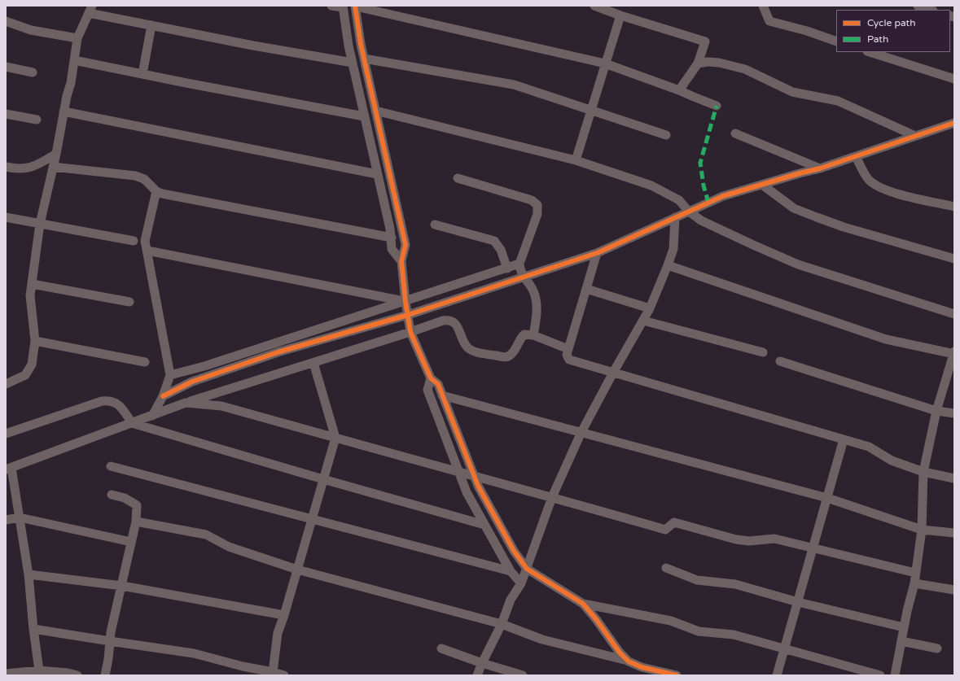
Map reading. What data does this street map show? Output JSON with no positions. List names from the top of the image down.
{
  "legend": ["Cycle path", "Path"]
}
